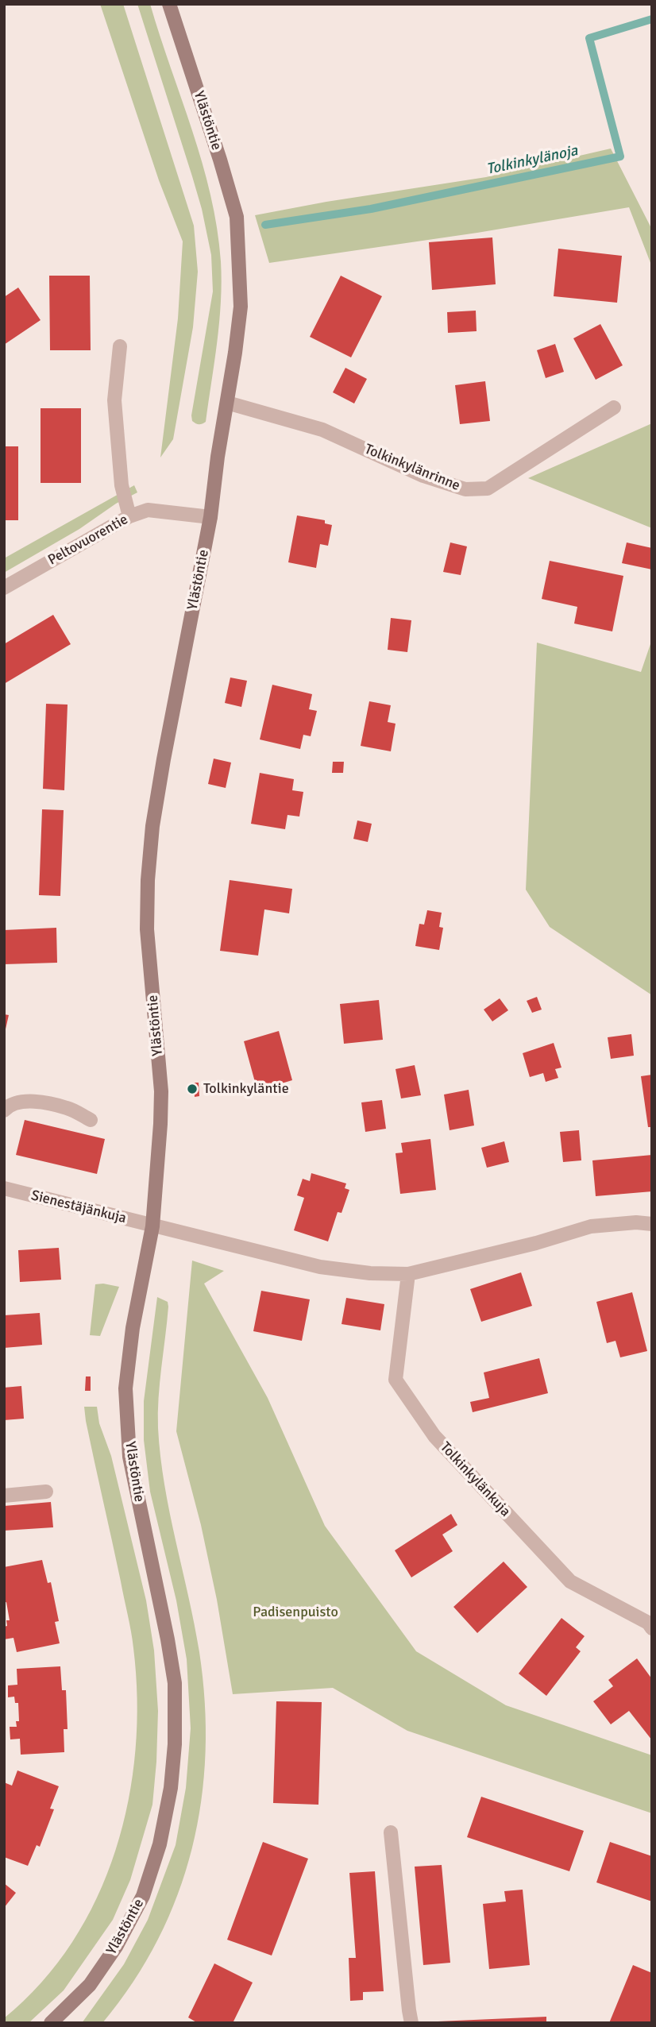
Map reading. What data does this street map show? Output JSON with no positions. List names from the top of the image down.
{
  "streets": {
    "main road": ["Ylästöntie"],
    "street": [
      "Tolkinkylänrinne",
      "Peltovuorentie",
      "Sienestäjänkuja",
      "Tolkinkylänkuja"
    ]
  },
  "crossings": [
    ["Ylästöntie", "Tolkinkylänrinne"],
    ["Ylästöntie", "Peltovuorentie"],
    ["Ylästöntie", "Sienestäjänkuja"]
  ],
  "water": ["Tolkinkylänoja"],
  "parks": ["Padisenpuisto"],
  "places": ["Tolkinkyläntie"]
}
